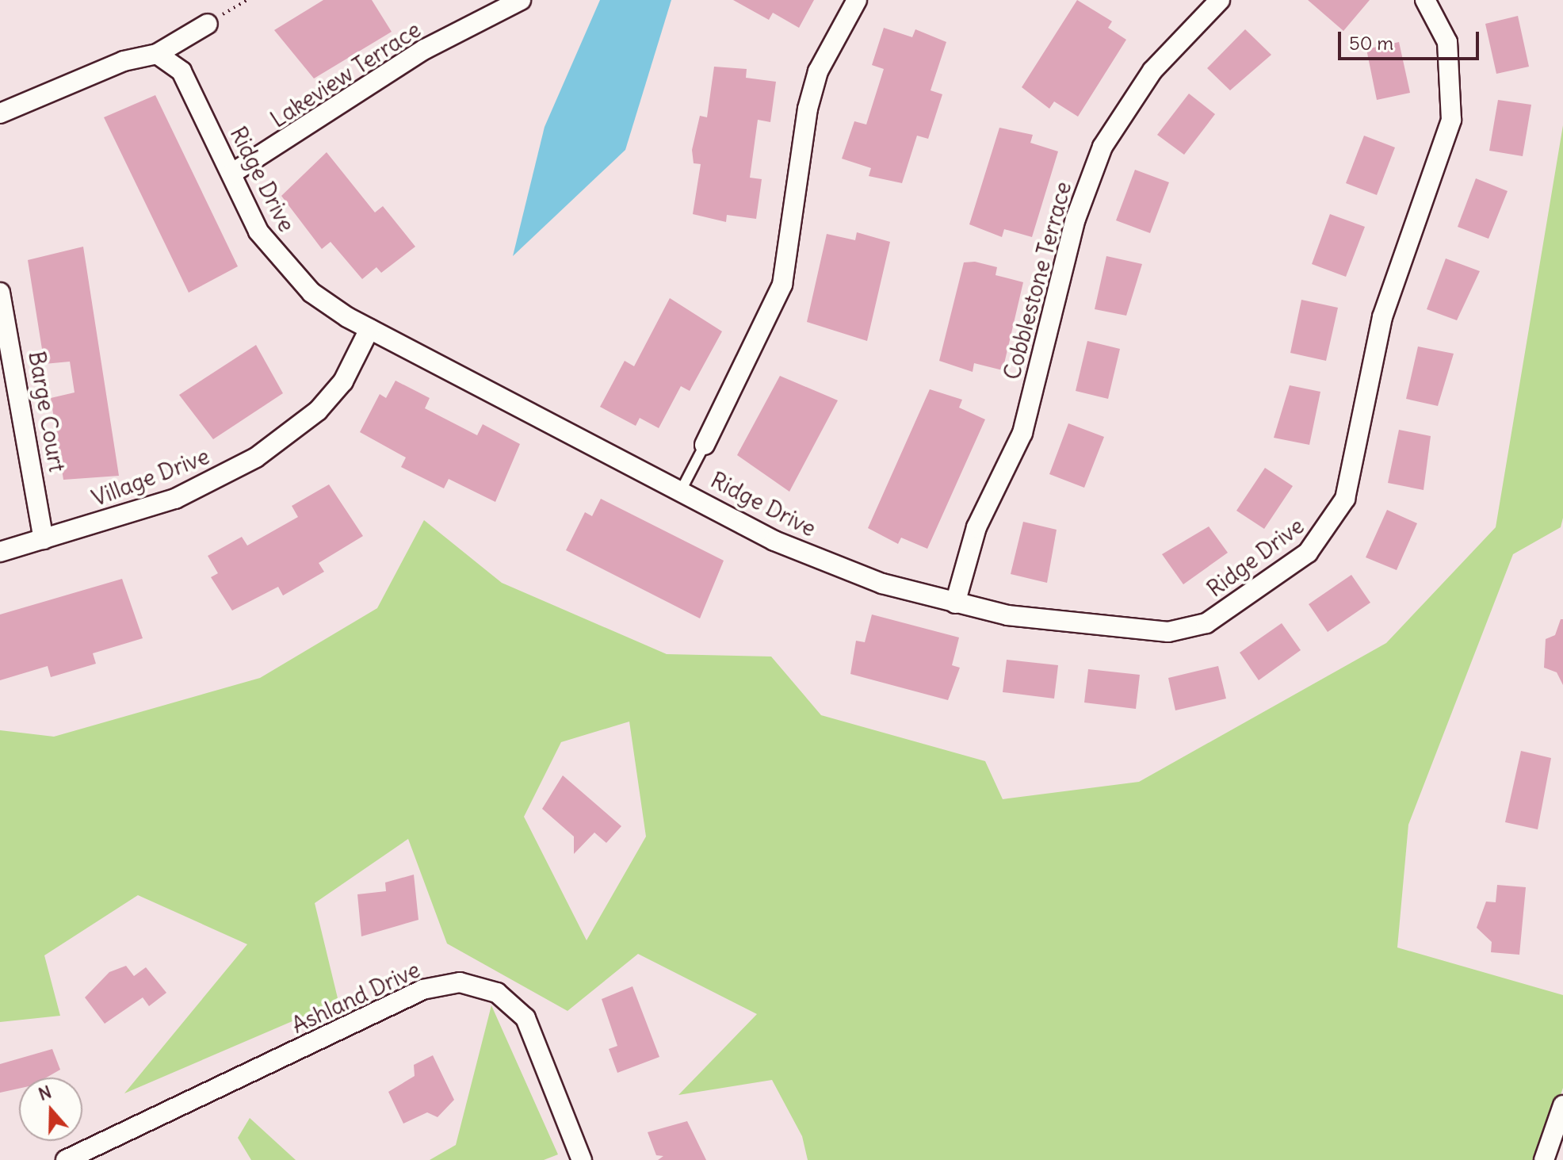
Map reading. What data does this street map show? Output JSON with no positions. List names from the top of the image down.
{
  "streets": {
    "street": [
      "Lakeview Terrace",
      "Ridge Drive",
      "Cobblestone Terrace",
      "Barge Court",
      "Village Drive",
      "Ashland Drive"
    ]
  },
  "crossings": [
    ["Lakeview Terrace", "Ridge Drive"],
    ["Ridge Drive", "Cobblestone Terrace"],
    ["Ridge Drive", "Village Drive"],
    ["Barge Court", "Village Drive"]
  ],
  "scale_bar": "50 m",
  "north": "top"
}
